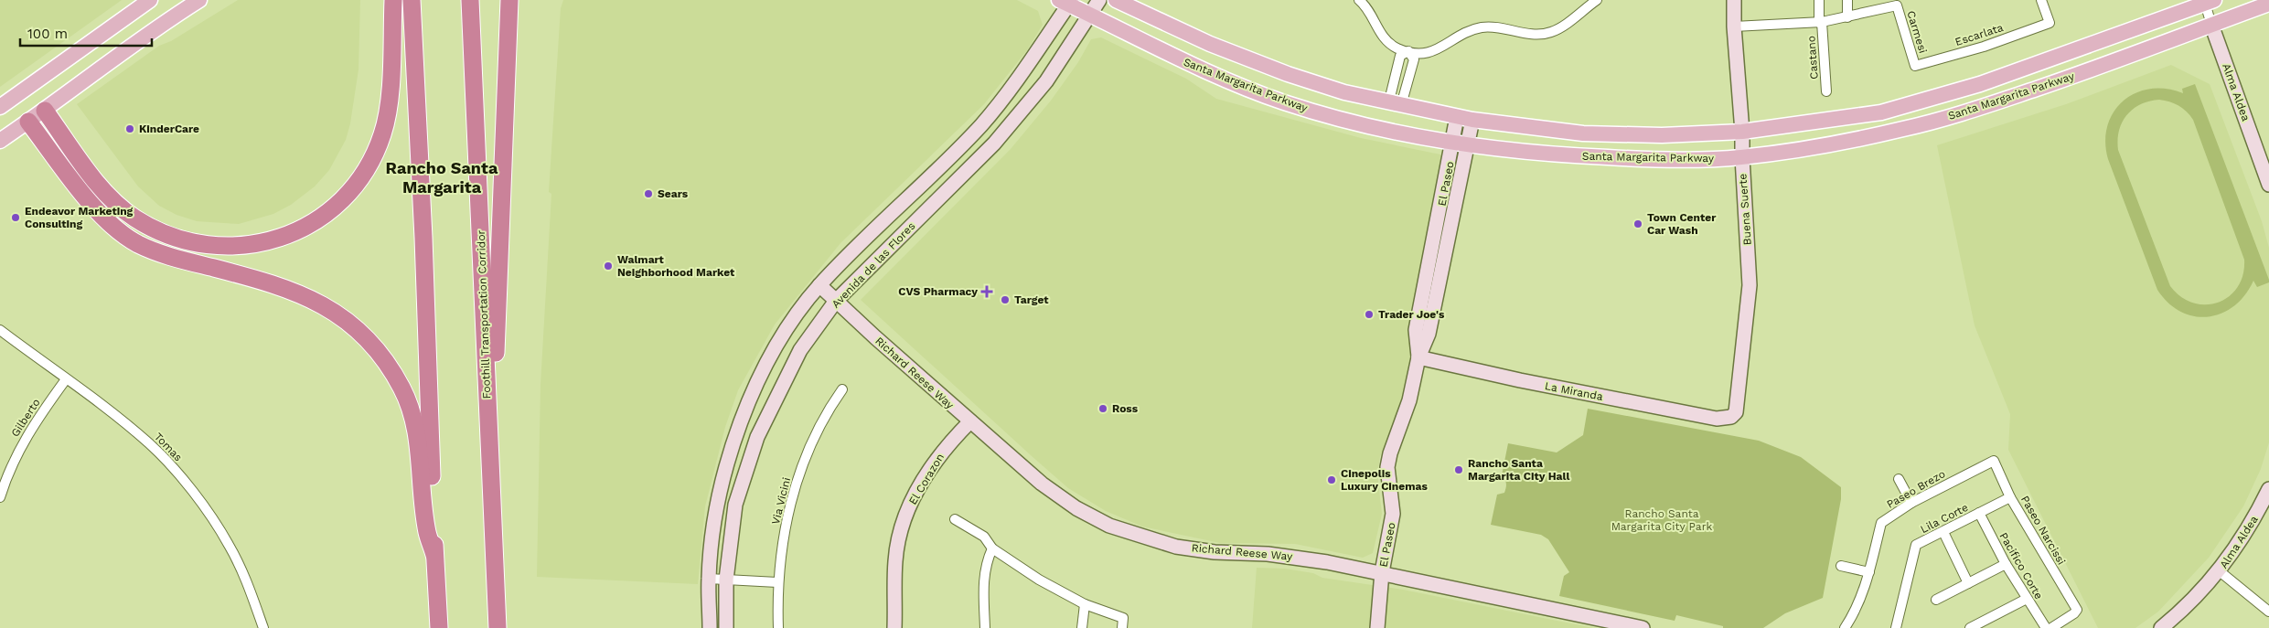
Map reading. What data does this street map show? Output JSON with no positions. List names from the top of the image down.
{
  "streets": {
    "highway": ["Foothill Transportation Corridor"],
    "main road": ["Santa Margarita Parkway"],
    "street": [
      "Carmesi",
      "Escarlata",
      "Castano",
      "Alma Aldea",
      "El Paseo",
      "Buena Suerte",
      "Avenida de las Flores",
      "Richard Reese Way",
      "La Miranda",
      "Gilberto",
      "Tomas",
      "El Corazon",
      "Paseo Brezo",
      "Via Vicini",
      "Lila Corte",
      "Paseo Narcissi",
      "Pacifico Corte"
    ]
  },
  "crossings": [
    ["Carmesi", "Escarlata"],
    ["Santa Margarita Parkway", "Alma Aldea"],
    ["Santa Margarita Parkway", "El Paseo"],
    ["Santa Margarita Parkway", "Buena Suerte"],
    ["Santa Margarita Parkway", "Avenida de las Flores"],
    ["El Paseo", "Richard Reese Way"],
    ["El Paseo", "La Miranda"],
    ["Buena Suerte", "La Miranda"],
    ["Avenida de las Flores", "Richard Reese Way"],
    ["Richard Reese Way", "El Corazon"],
    ["Gilberto", "Tomas"],
    ["Paseo Brezo", "Paseo Narcissi"],
    ["Lila Corte", "Paseo Narcissi"],
    ["Lila Corte", "Pacifico Corte"]
  ],
  "districts": ["Rancho Santa Margarita"],
  "parks": ["Rancho Santa Margarita City Park"],
  "places": {
    "other": [
      "KinderCare",
      "Sears",
      "Endeavor Marketing Consulting",
      "Town Center Car Wash",
      "Walmart Neighborhood Market",
      "Target",
      "Trader Joe's",
      "Ross",
      "Rancho Santa Margarita City Hall",
      "Cinepolis Luxury Cinemas"
    ],
    "health": ["CVS Pharmacy"]
  },
  "scale_bar": "100 m"
}
